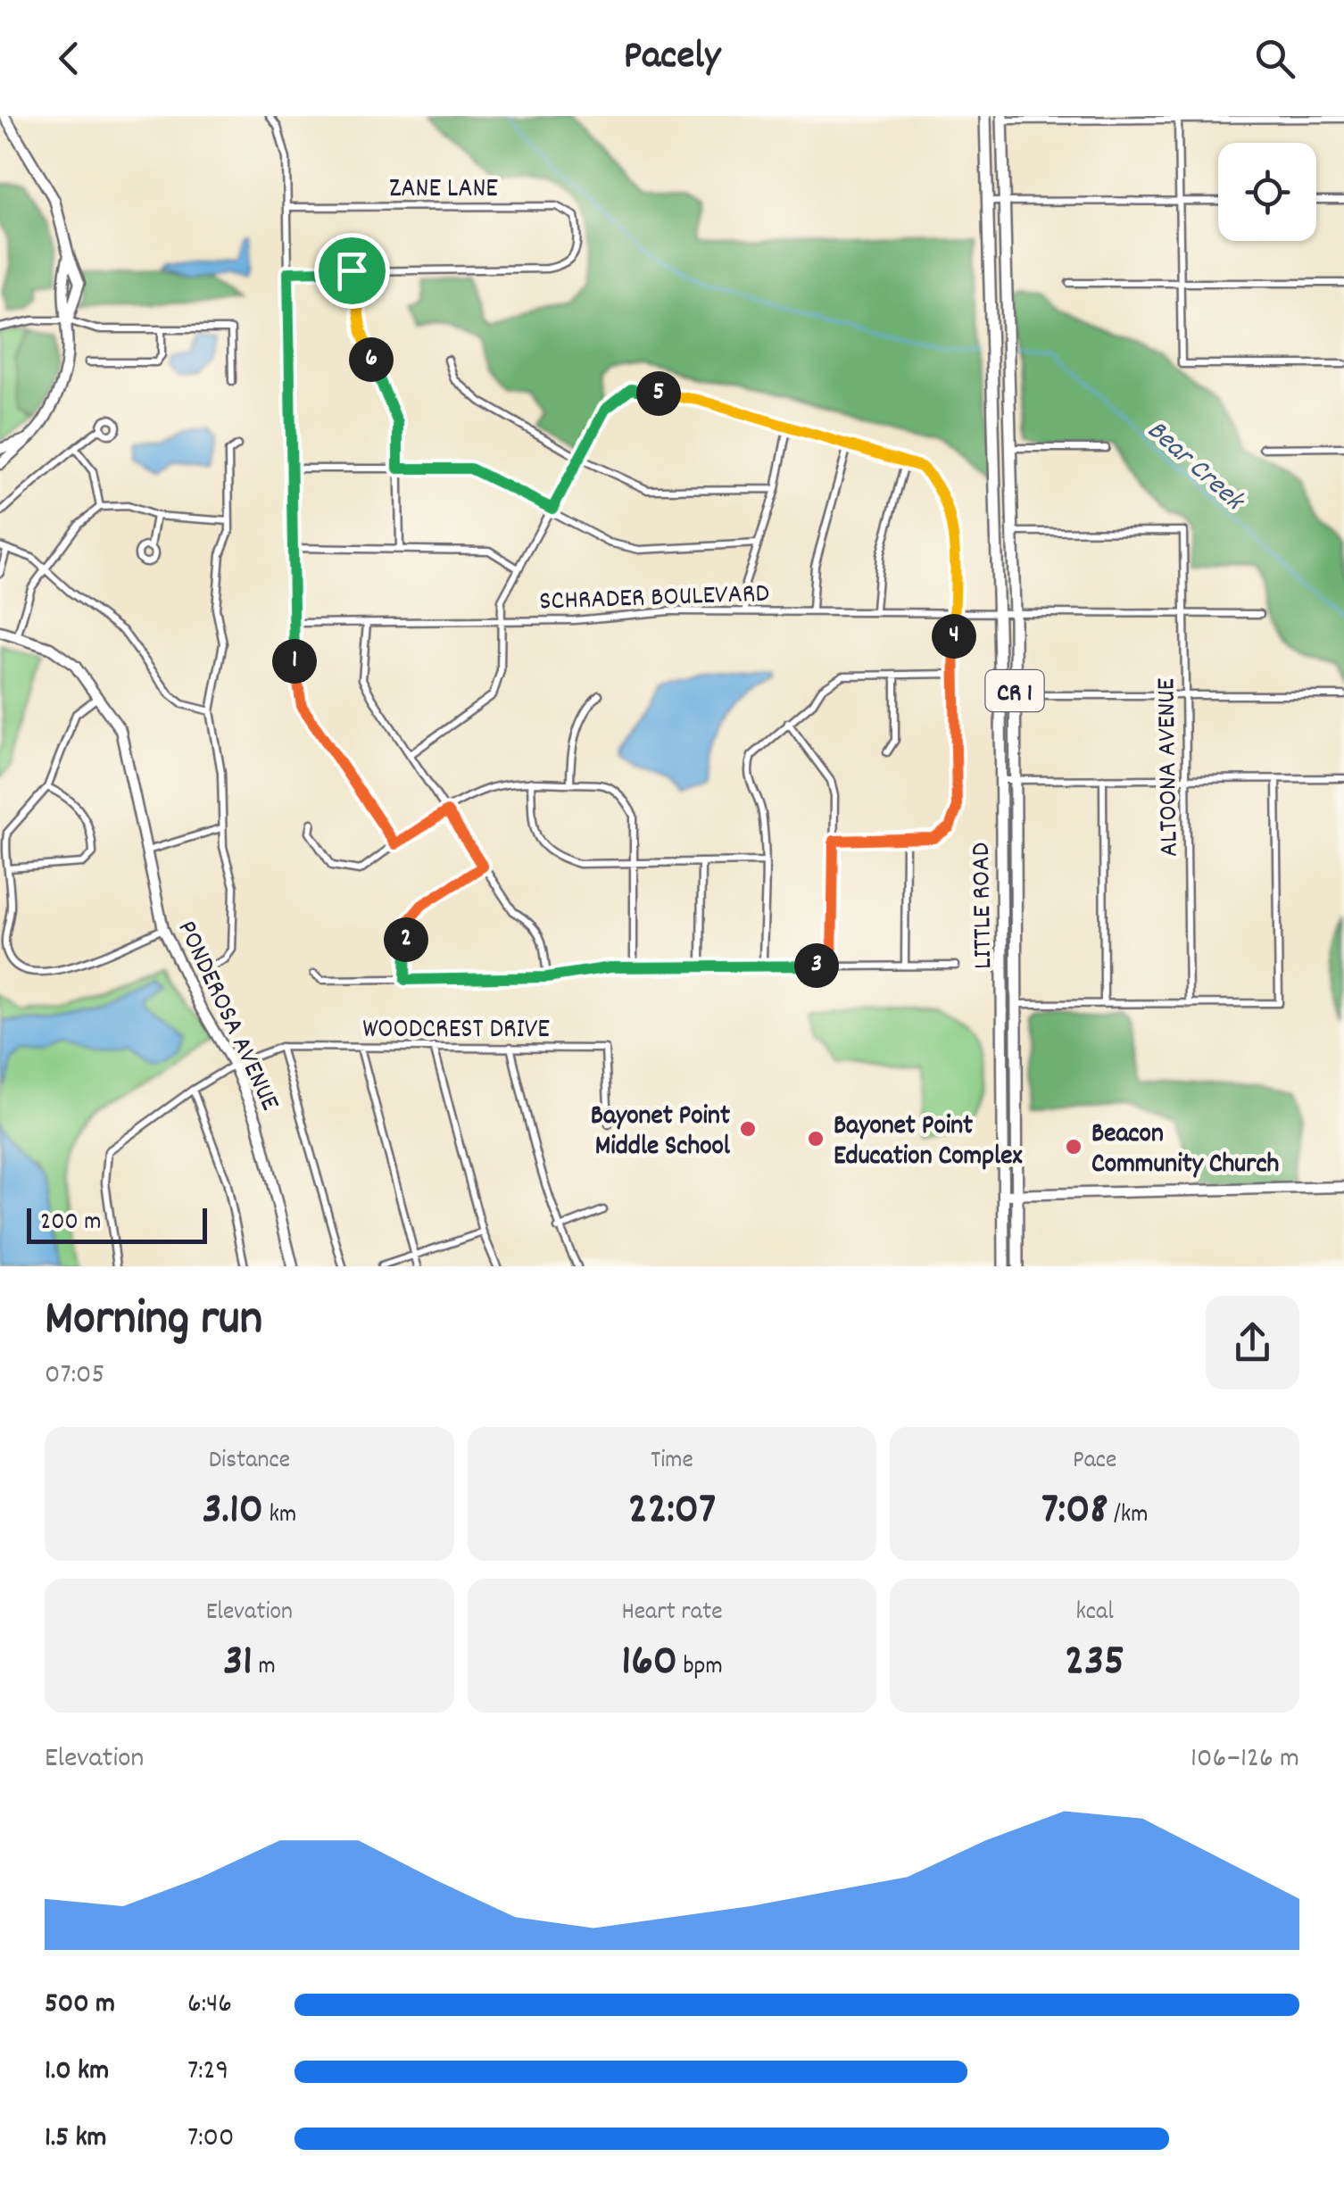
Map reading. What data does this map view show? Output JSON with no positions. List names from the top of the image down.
{
  "streets": {
    "main road": ["CR 1", "LITTLE ROAD"],
    "street": [
      "ZANE LANE",
      "SCHRADER BOULEVARD",
      "ALTOONA AVENUE",
      "PONDEROSA AVENUE",
      "WOODCREST DRIVE"
    ]
  },
  "crossings": [
    ["SCHRADER BOULEVARD", "ALTOONA AVENUE"],
    ["SCHRADER BOULEVARD", "LITTLE ROAD"],
    ["ALTOONA AVENUE", "LITTLE ROAD"],
    ["PONDEROSA AVENUE", "WOODCREST DRIVE"]
  ],
  "water": ["Bear Creek"],
  "places": ["Bayonet Point Middle School", "Bayonet Point Education Complex", "Beacon Community Church"],
  "scale_bar": "200 m",
  "page": {
    "header": "Pacely",
    "pins": [
      "6",
      "5",
      "4",
      "1",
      "2",
      "3"
    ],
    "scale": "200 m",
    "heading": ["Morning run", "07:05"],
    "stats": [
      ["Distance", "3.10 km"],
      ["Time", "22:07"],
      ["Pace", "7:08 /km"],
      ["Elevation", "31 m"],
      ["Heart rate", "160 bpm"],
      ["kcal", "235"]
    ],
    "chart": ["Elevation", "106–126 m"],
    "list": [
      {
        "name": "500 m",
        "note": "6:46"
      },
      {
        "name": "1.0 km",
        "note": "7:29"
      },
      {
        "name": "1.5 km",
        "note": "7:00"
      }
    ]
  }
}
